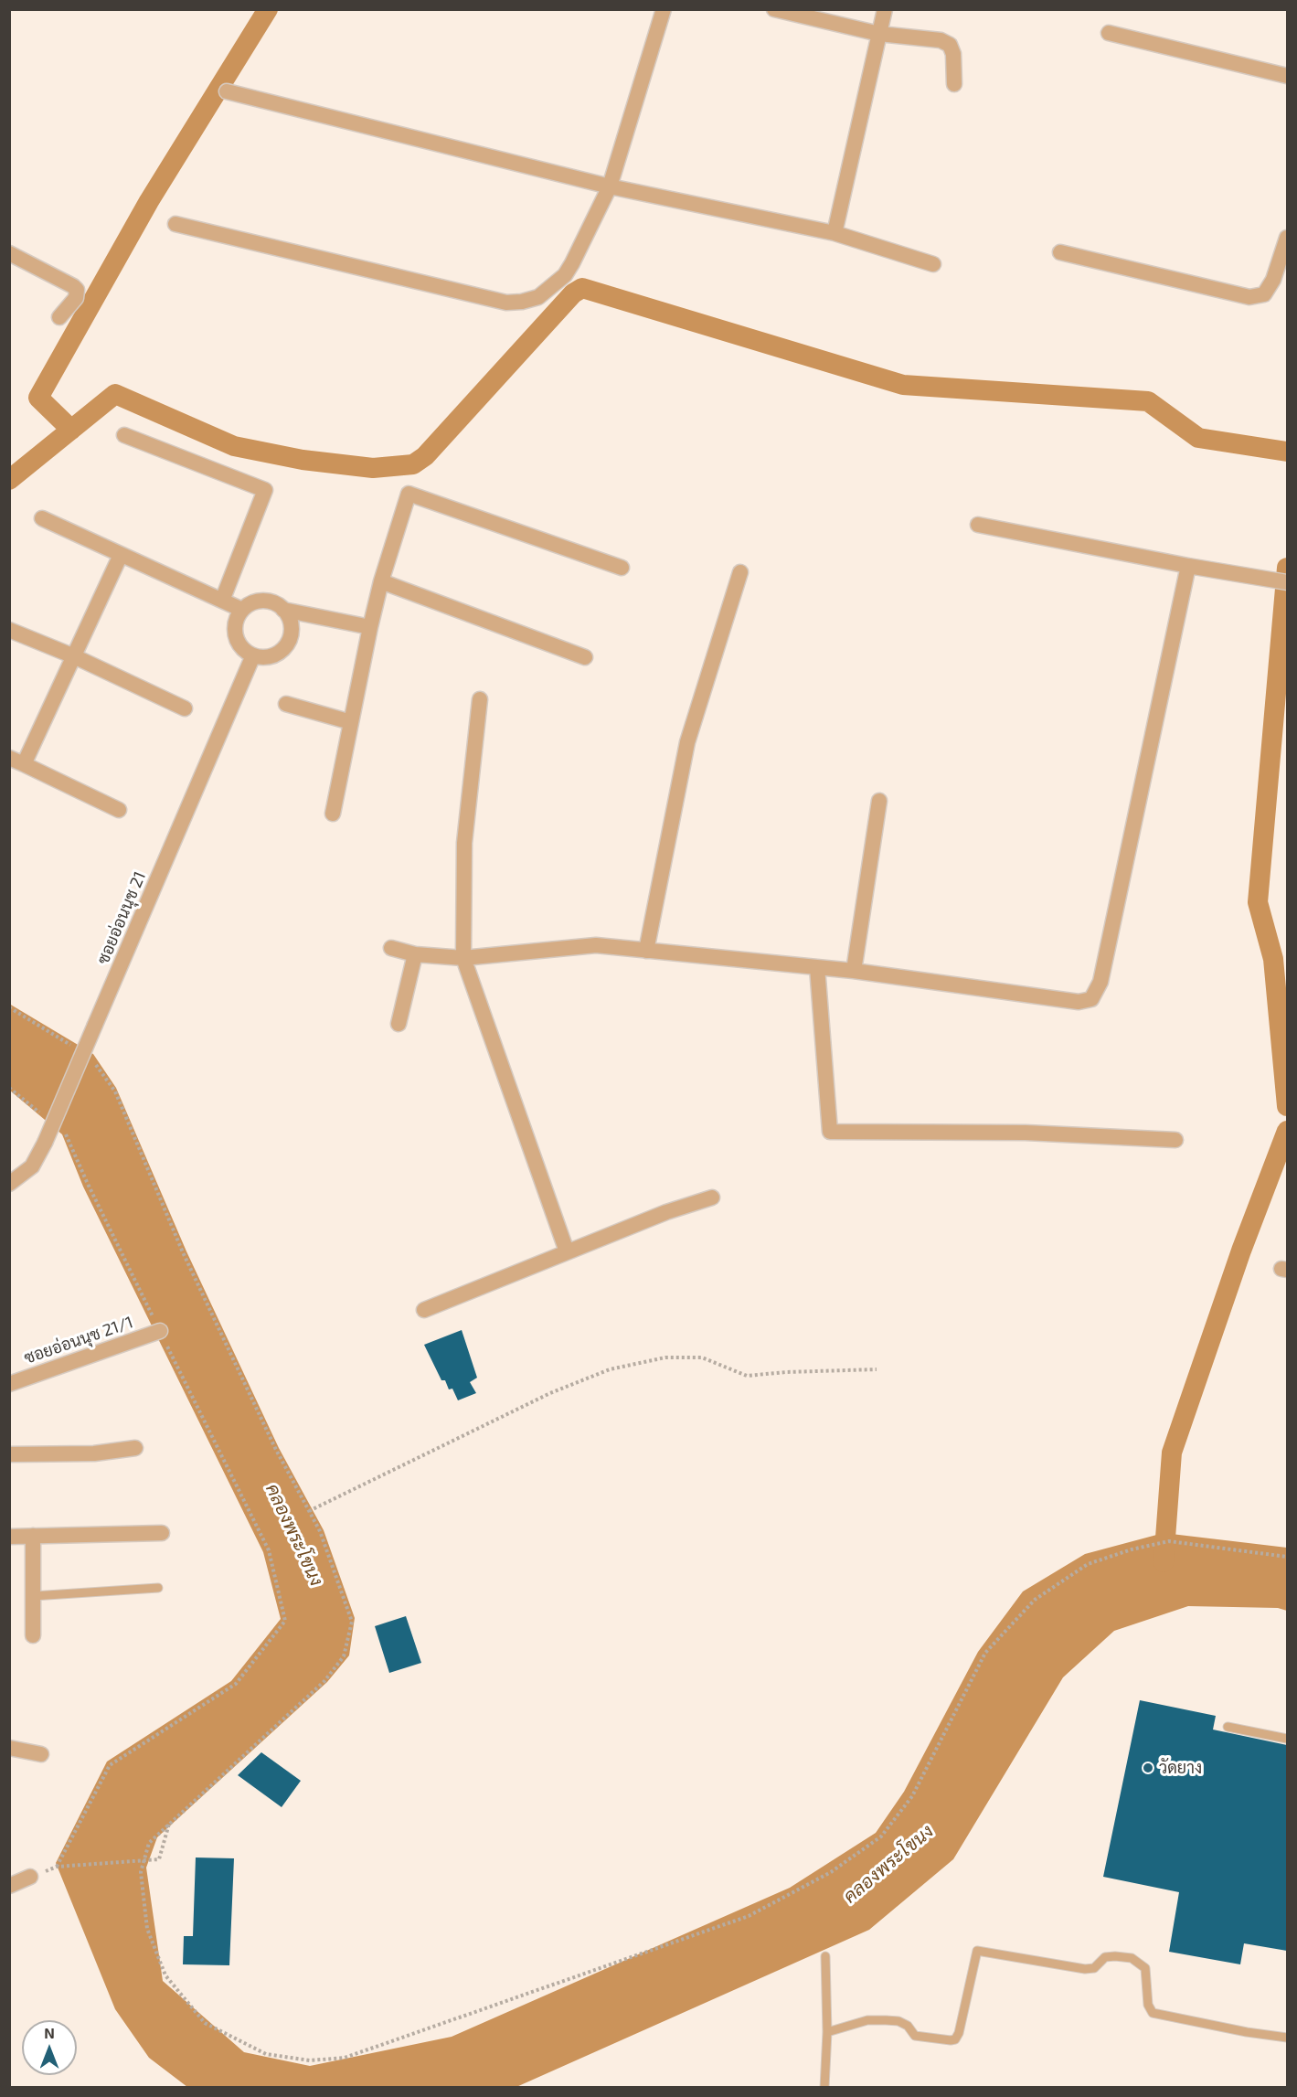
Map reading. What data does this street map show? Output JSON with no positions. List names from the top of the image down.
{
  "streets": {
    "street": ["ซอยอ่อนนุช 21", "ซอยอ่อนนุช 21/1"]
  },
  "water": ["คลองพระโขนง"],
  "places": ["วัดยาง"],
  "north": "top"
}
